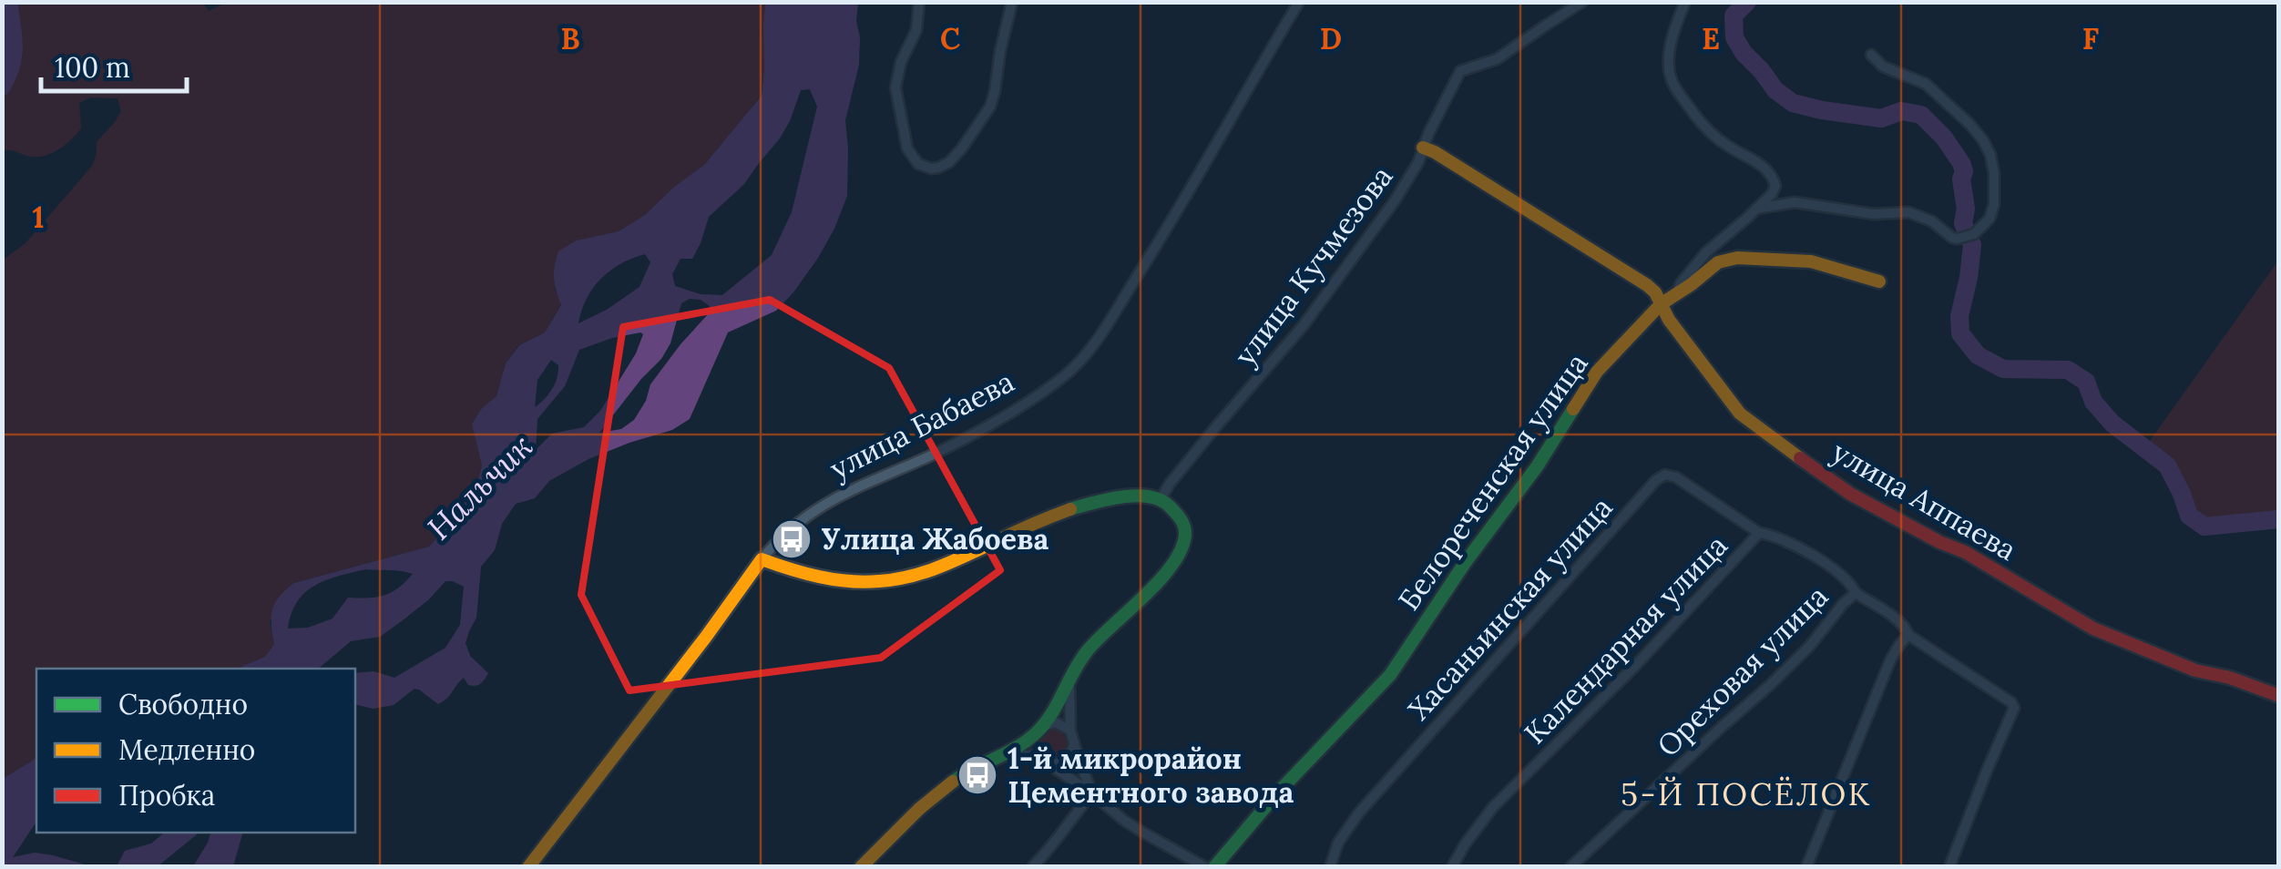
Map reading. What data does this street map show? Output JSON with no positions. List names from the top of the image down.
{
  "streets": {
    "street": [
      "улица Кучмезова",
      "улица Бабаева",
      "Белореченская улица",
      "улица Аппаева",
      "Хасаньинская улица",
      "Календарная улица",
      "Ореховая улица"
    ]
  },
  "crossings": [
    ["улица Кучмезова", "улица Аппаева"],
    ["Белореченская улица", "улица Аппаева"],
    ["Хасаньинская улица", "Календарная улица"],
    ["Календарная улица", "Ореховая улица"]
  ],
  "districts": ["5-Й ПОСЁЛОК"],
  "water": ["Нальчик"],
  "places": {
    "bus stop": ["Улица Жабоева", "1-й микрорайон Цементного завода"]
  },
  "legend": ["Свободно", "Медленно", "Пробка"],
  "scale_bar": "100 m",
  "grid": {
    "columns": [
      "B",
      "C",
      "D",
      "E",
      "F"
    ],
    "rows": ["1"]
  }
}
